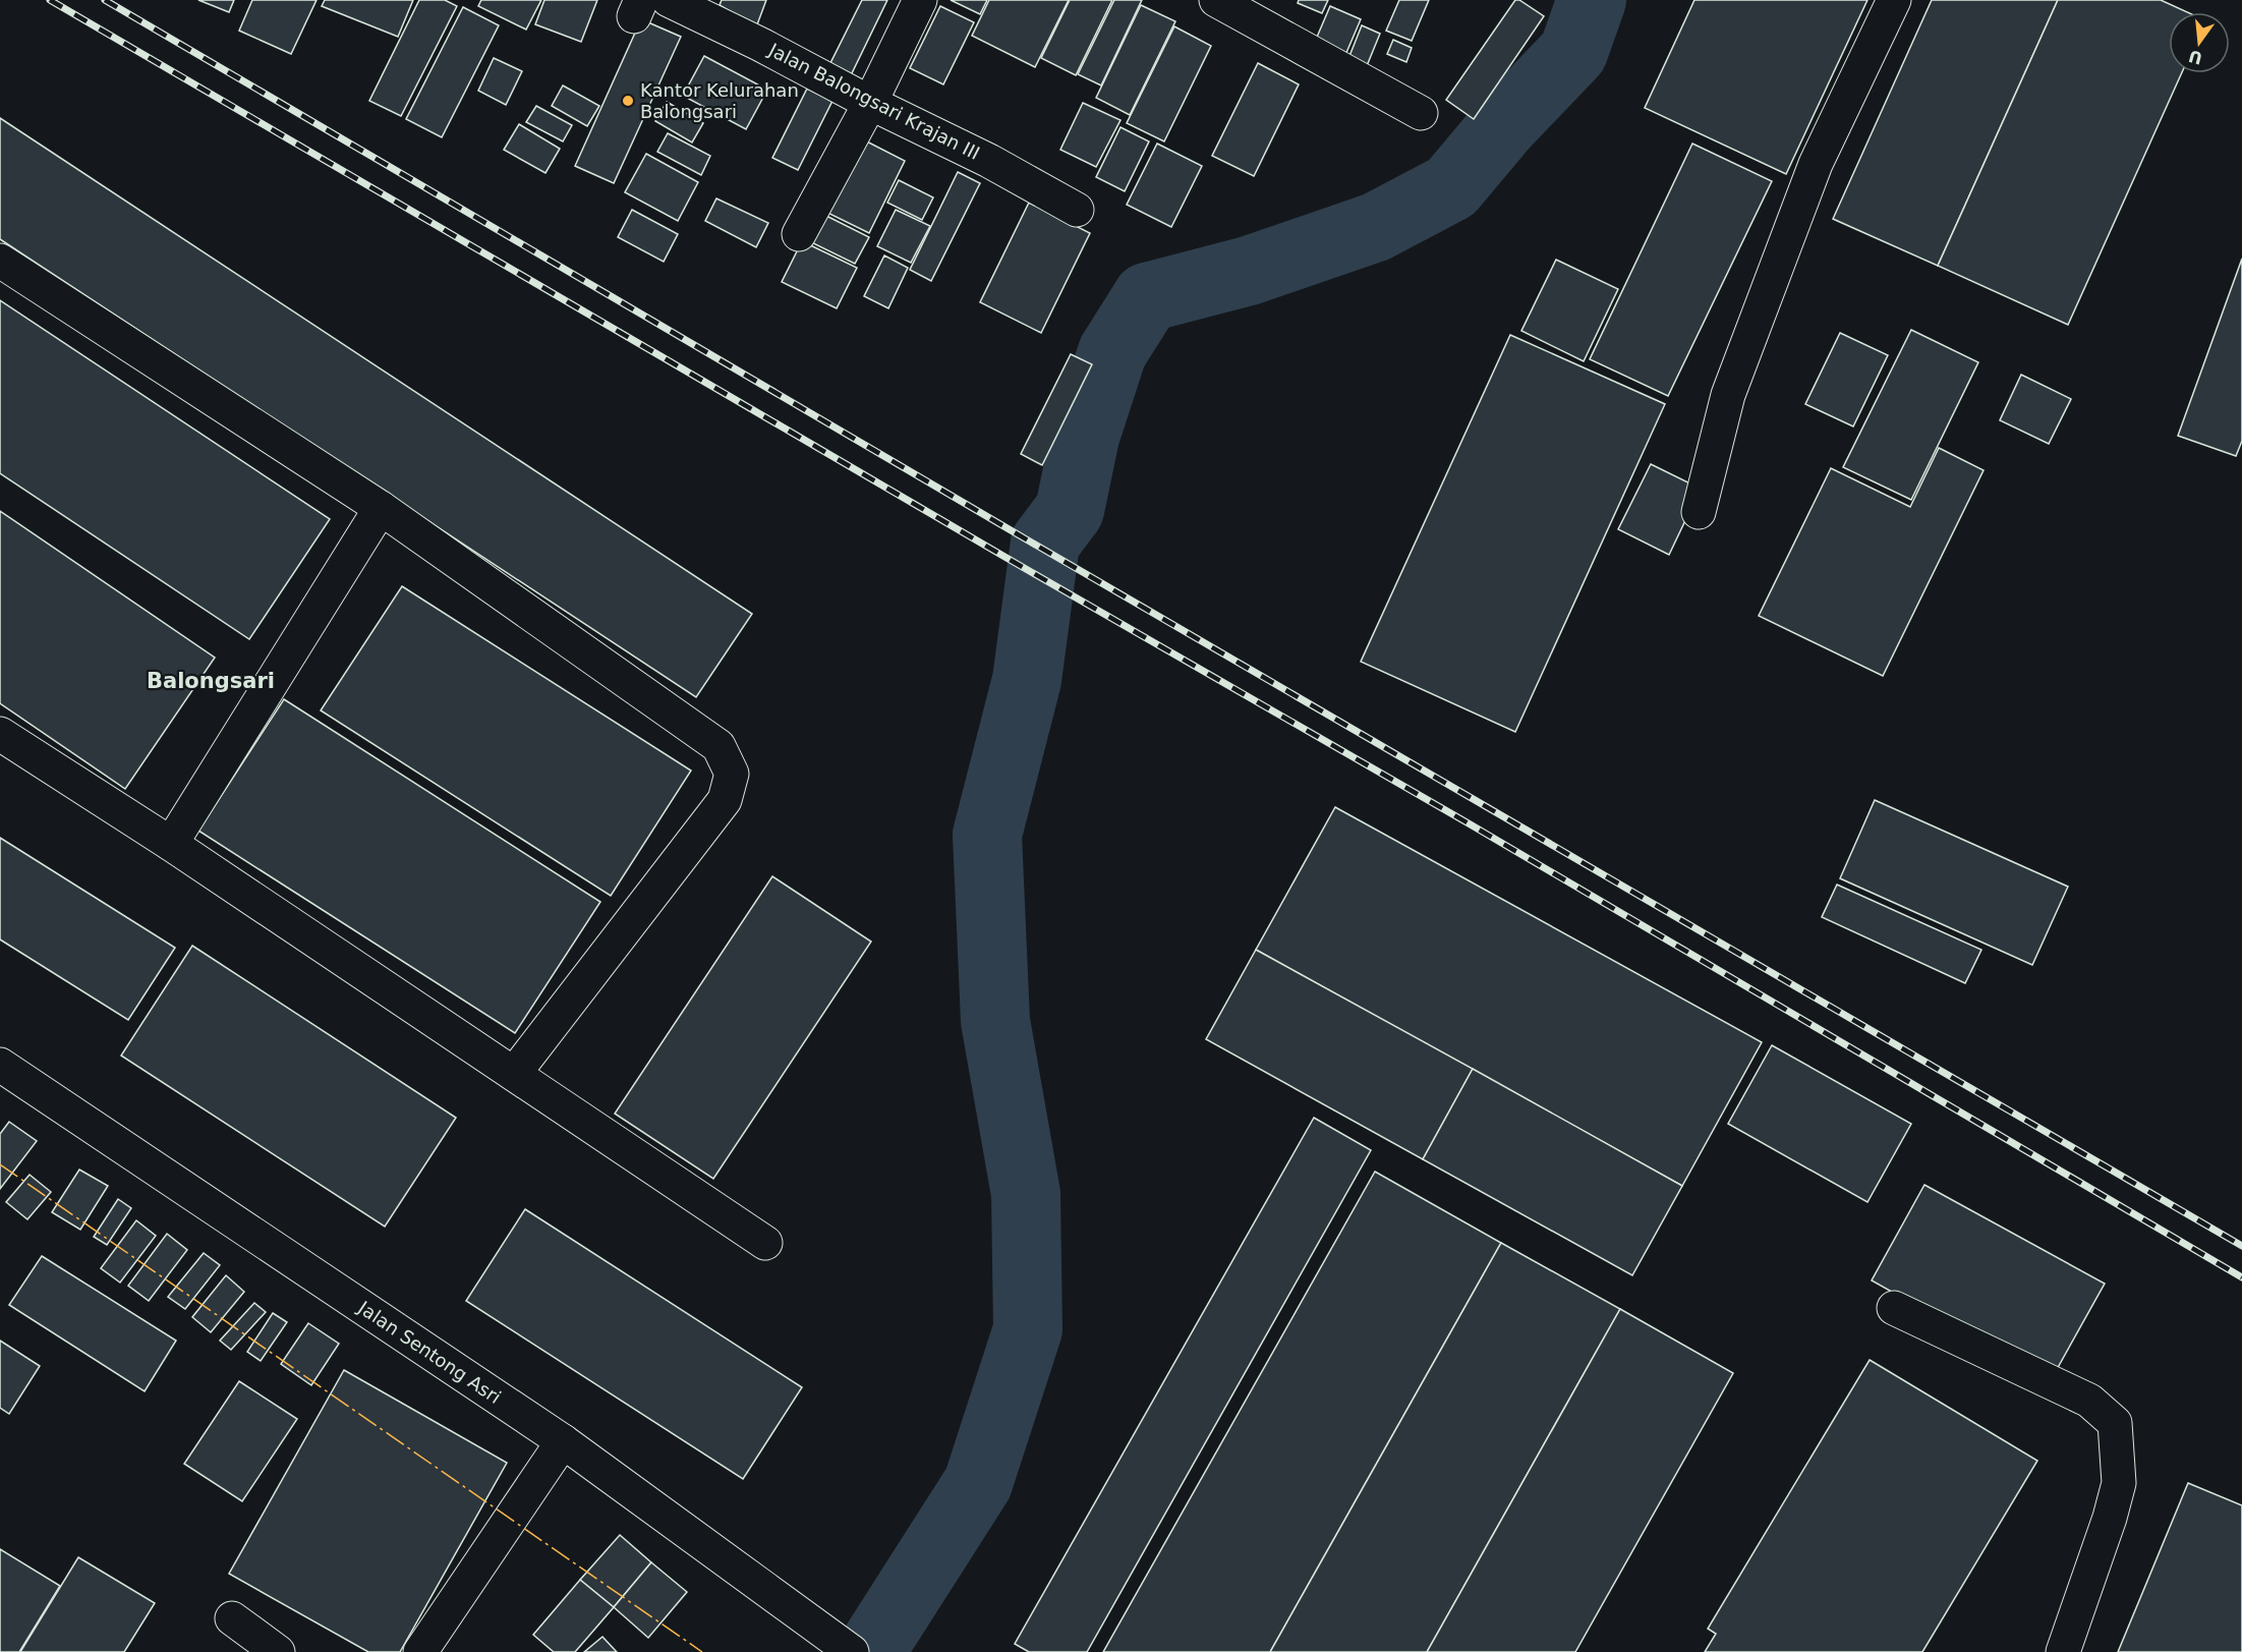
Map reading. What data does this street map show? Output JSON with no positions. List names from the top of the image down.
{
  "streets": {
    "street": ["Jalan Balongsari Krajan III", "Jalan Sentong Asri"]
  },
  "districts": ["Balongsari"],
  "places": ["Kantor Kelurahan Balongsari"],
  "north": "bottom"
}
